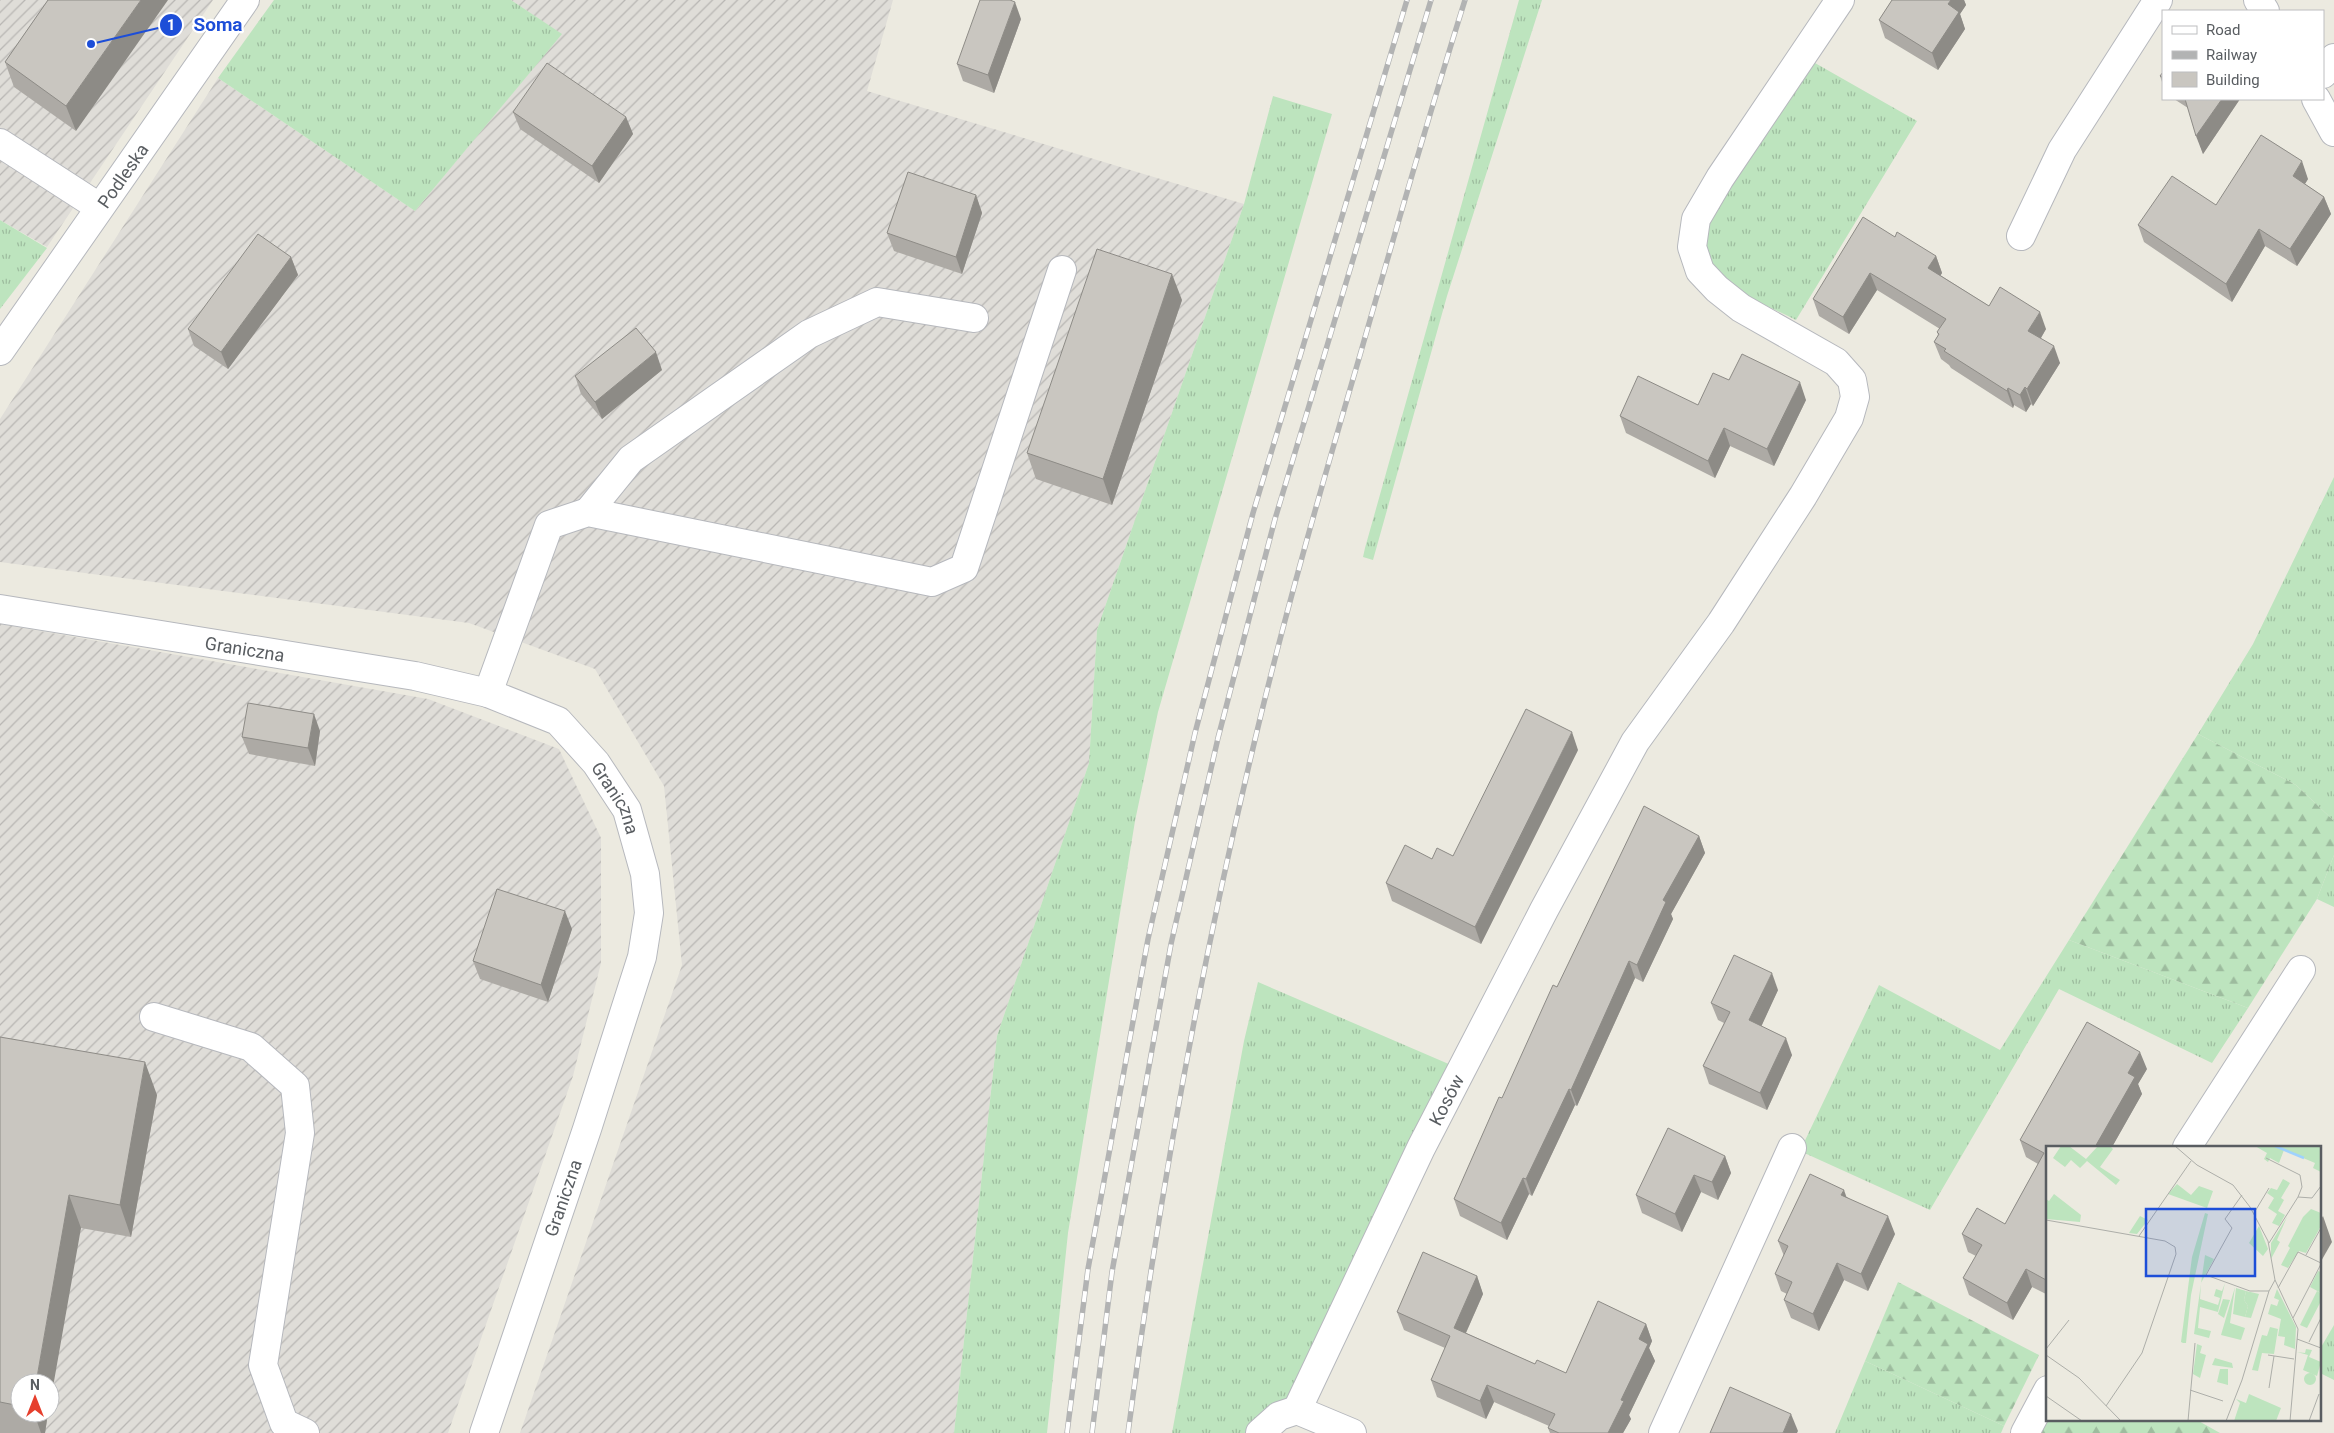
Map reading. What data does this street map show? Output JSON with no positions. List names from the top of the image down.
{
  "streets": {
    "street": ["Podleska", "Graniczna", "Kosów"]
  },
  "places": ["Soma"],
  "legend": ["Road", "Railway", "Building"],
  "north": "top"
}
